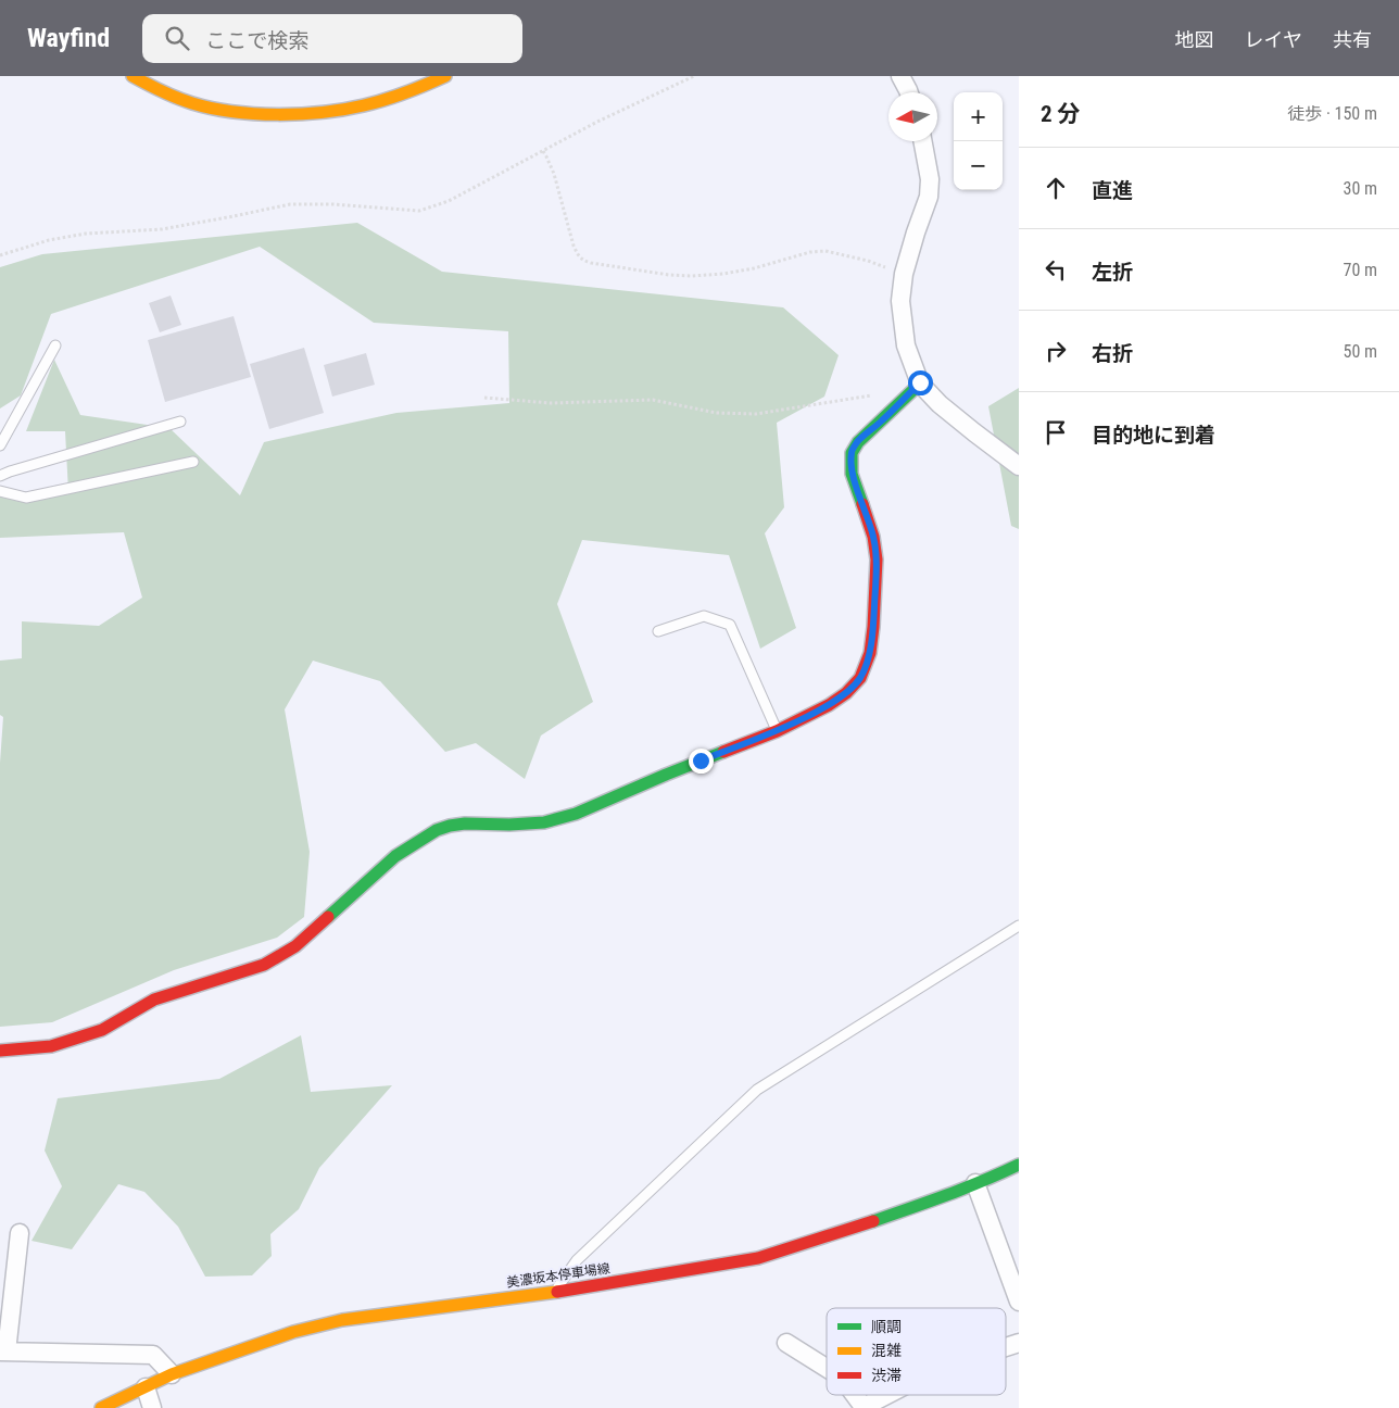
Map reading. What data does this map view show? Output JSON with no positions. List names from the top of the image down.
{
  "streets": {
    "street": ["美濃坂本停車場線"]
  },
  "legend": ["順調", "混雑", "渋滞"],
  "north": "left",
  "page": {
    "header": "Wayfind",
    "search": "ここで検索",
    "nav": ["地図", "レイヤ", "共有"],
    "heading": ["2 分", "徒歩 · 150 m"],
    "map_buttons": ["+", "−"],
    "list": [
      ["直進", "30 m"],
      ["左折", "70 m"],
      ["右折", "50 m"],
      "目的地に到着"
    ]
  }
}
